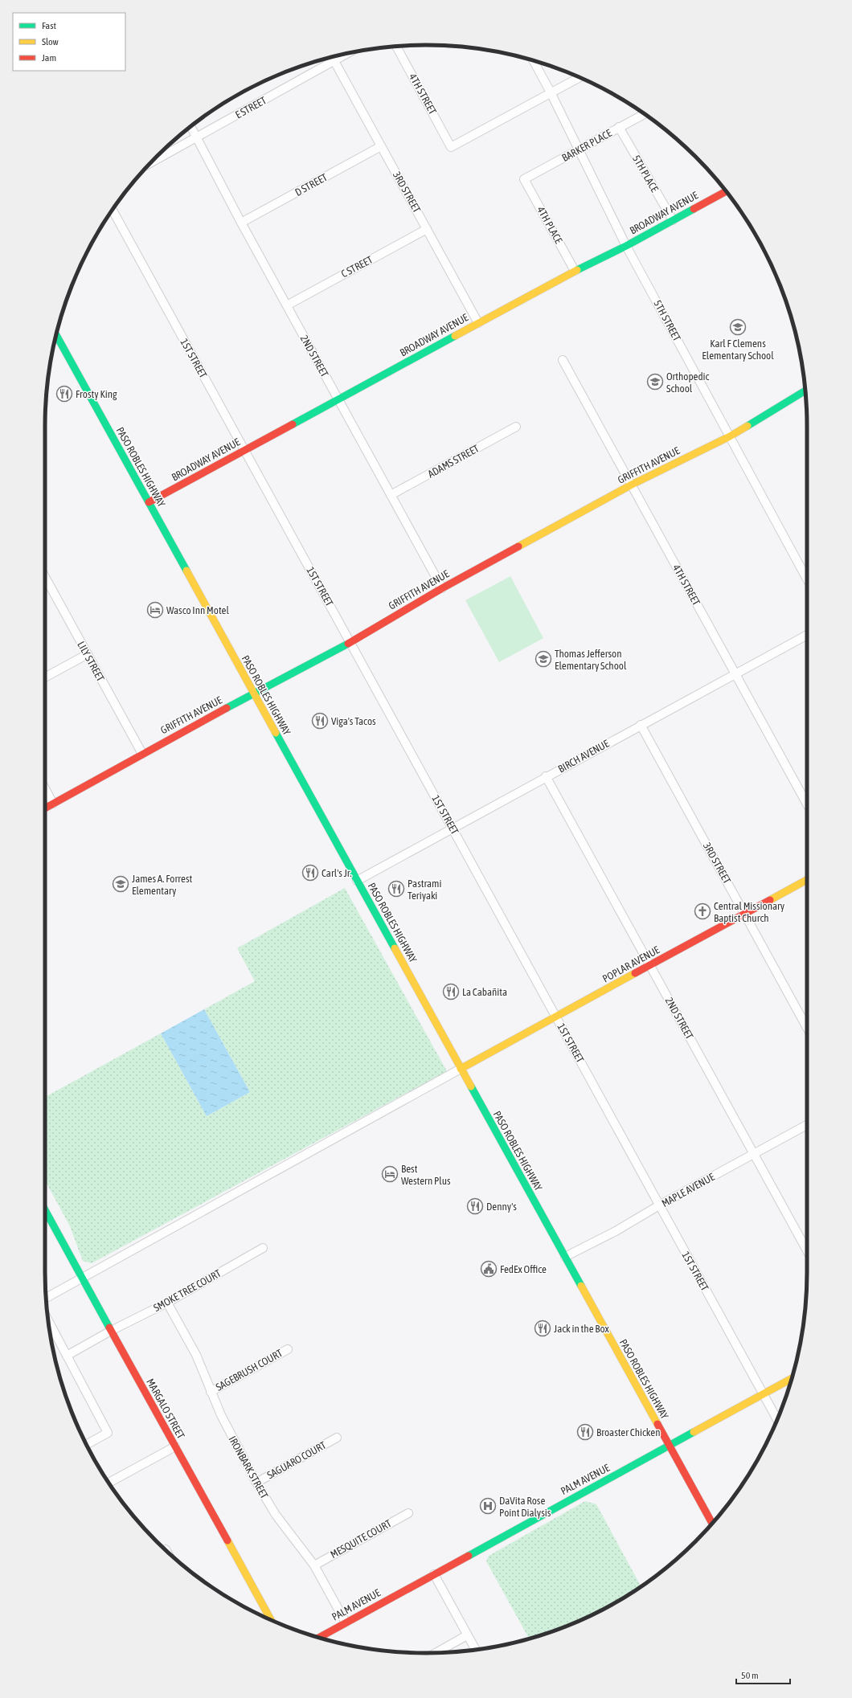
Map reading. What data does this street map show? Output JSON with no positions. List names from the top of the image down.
{
  "streets": {
    "main road": [
      "BROADWAY AVENUE",
      "GRIFFITH AVENUE",
      "PASO ROBLES HIGHWAY",
      "POPLAR AVENUE",
      "MARGALO STREET",
      "PALM AVENUE"
    ],
    "street": [
      "4TH STREET",
      "E STREET",
      "BARKER PLACE",
      "5TH PLACE",
      "D STREET",
      "3RD STREET",
      "4TH PLACE",
      "C STREET",
      "5TH STREET",
      "2ND STREET",
      "1ST STREET",
      "ADAMS STREET",
      "LILY STREET",
      "BIRCH AVENUE",
      "MAPLE AVENUE",
      "SMOKE TREE COURT",
      "SAGEBRUSH COURT",
      "SAGUARO COURT",
      "IRONBARK STREET",
      "MESQUITE COURT"
    ]
  },
  "crossings": [
    ["4TH STREET", "5TH STREET"],
    ["4TH STREET", "GRIFFITH AVENUE"],
    ["4TH STREET", "BIRCH AVENUE"],
    ["E STREET", "3RD STREET"],
    ["E STREET", "2ND STREET"],
    ["BARKER PLACE", "5TH PLACE"],
    ["BARKER PLACE", "4TH PLACE"],
    ["BARKER PLACE", "5TH STREET"],
    ["5TH PLACE", "BROADWAY AVENUE"],
    ["D STREET", "3RD STREET"],
    ["D STREET", "2ND STREET"],
    ["3RD STREET", "BROADWAY AVENUE"],
    ["3RD STREET", "C STREET"],
    ["3RD STREET", "BIRCH AVENUE"],
    ["3RD STREET", "POPLAR AVENUE"],
    ["BROADWAY AVENUE", "4TH PLACE"],
    ["BROADWAY AVENUE", "5TH STREET"],
    ["BROADWAY AVENUE", "2ND STREET"],
    ["BROADWAY AVENUE", "1ST STREET"],
    ["BROADWAY AVENUE", "PASO ROBLES HIGHWAY"],
    ["C STREET", "2ND STREET"],
    ["5TH STREET", "GRIFFITH AVENUE"],
    ["2ND STREET", "ADAMS STREET"],
    ["2ND STREET", "GRIFFITH AVENUE"],
    ["2ND STREET", "BIRCH AVENUE"],
    ["2ND STREET", "POPLAR AVENUE"],
    ["2ND STREET", "MAPLE AVENUE"],
    ["1ST STREET", "GRIFFITH AVENUE"],
    ["1ST STREET", "BIRCH AVENUE"],
    ["1ST STREET", "POPLAR AVENUE"],
    ["1ST STREET", "MAPLE AVENUE"],
    ["1ST STREET", "PALM AVENUE"],
    ["GRIFFITH AVENUE", "PASO ROBLES HIGHWAY"],
    ["GRIFFITH AVENUE", "LILY STREET"],
    ["PASO ROBLES HIGHWAY", "BIRCH AVENUE"],
    ["PASO ROBLES HIGHWAY", "POPLAR AVENUE"],
    ["PASO ROBLES HIGHWAY", "MAPLE AVENUE"],
    ["PASO ROBLES HIGHWAY", "PALM AVENUE"],
    ["SMOKE TREE COURT", "MARGALO STREET"],
    ["SMOKE TREE COURT", "IRONBARK STREET"],
    ["SAGEBRUSH COURT", "IRONBARK STREET"],
    ["SAGUARO COURT", "IRONBARK STREET"],
    ["IRONBARK STREET", "PALM AVENUE"],
    ["IRONBARK STREET", "MESQUITE COURT"]
  ],
  "places": {
    "school or university": [
      "Karl F Clemens Elementary School",
      "Orthopedic School",
      "Thomas Jefferson Elementary School",
      "James A. Forrest Elementary"
    ],
    "restaurant": [
      "Frosty King",
      "Viga's Tacos",
      "Carl's Jr.",
      "Pastrami Teriyaki",
      "La Cabañita",
      "Denny's",
      "Jack in the Box",
      "Broaster Chicken"
    ],
    "hotel": ["Wasco Inn Motel", "Best Western Plus"],
    "church": ["Central Missionary Baptist Church"],
    "public building": ["FedEx Office"],
    "hospital": ["DaVita Rose Point Dialysis"]
  },
  "legend": ["Fast", "Slow", "Jam"],
  "scale_bar": "50 m"
}
